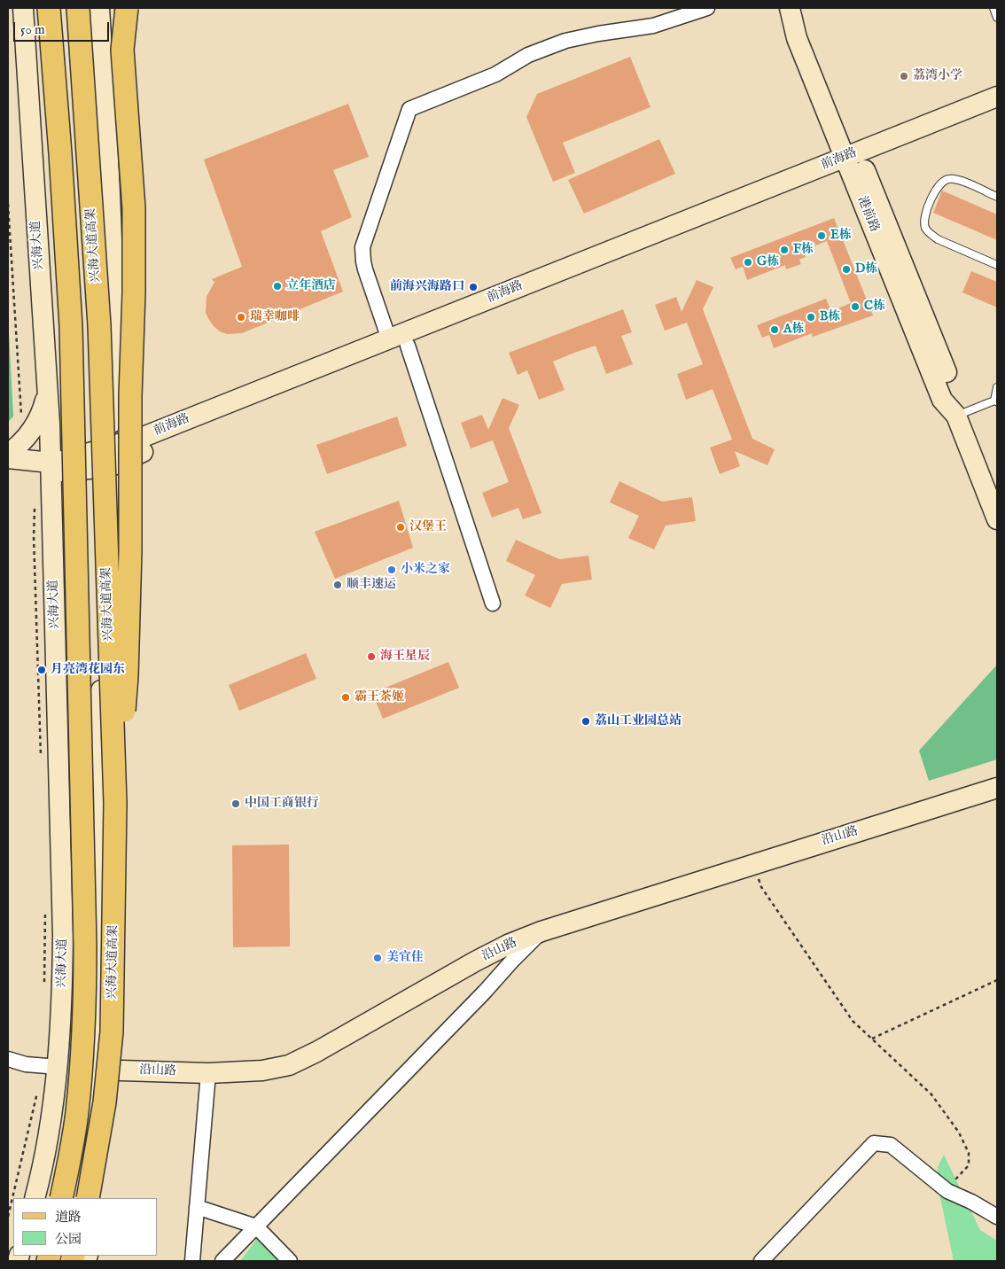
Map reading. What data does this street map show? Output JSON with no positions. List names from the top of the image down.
{
  "streets": {
    "main road": ["兴海大道高架"],
    "street": [
      "前海路",
      "港前路",
      "兴海大道",
      "沿山路"
    ]
  },
  "crossings": [
    ["前海路", "港前路"],
    ["前海路", "兴海大道"],
    ["兴海大道", "沿山路"]
  ],
  "places": [
    "荔湾小学",
    "E栋",
    "F栋",
    "G栋",
    "D栋",
    "立年酒店",
    "前海兴海路口",
    "C栋",
    "瑞幸咖啡",
    "B栋",
    "A栋",
    "汉堡王",
    "小米之家",
    "顺丰速运",
    "海王星辰",
    "月亮湾花园东",
    "霸王茶姬",
    "荔山工业园总站",
    "中国工商银行",
    "美宜佳"
  ],
  "legend": ["道路", "公园"],
  "scale_bar": "50 m"
}
